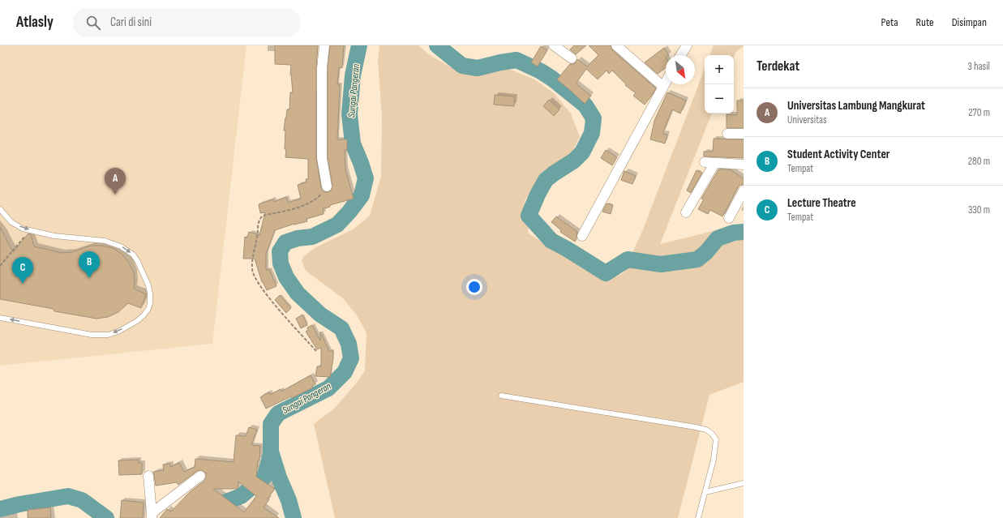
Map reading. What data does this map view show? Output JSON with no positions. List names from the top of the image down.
{
  "water": ["Sungai Pangeran"],
  "north": "bottom right",
  "page": {
    "header": "Atlasly",
    "search": "Cari di sini",
    "nav": ["Peta", "Rute", "Disimpan"],
    "heading": ["Terdekat", "3 hasil"],
    "map_buttons": ["+", "−"],
    "list": [
      {
        "mark": "A",
        "name": "Universitas Lambung Mangkurat",
        "note": "Universitas",
        "value": "270 m"
      },
      {
        "mark": "B",
        "name": "Student Activity Center",
        "note": "Tempat",
        "value": "280 m"
      },
      {
        "mark": "C",
        "name": "Lecture Theatre",
        "note": "Tempat",
        "value": "330 m"
      }
    ],
    "pins": ["A", "B", "C"]
  }
}
